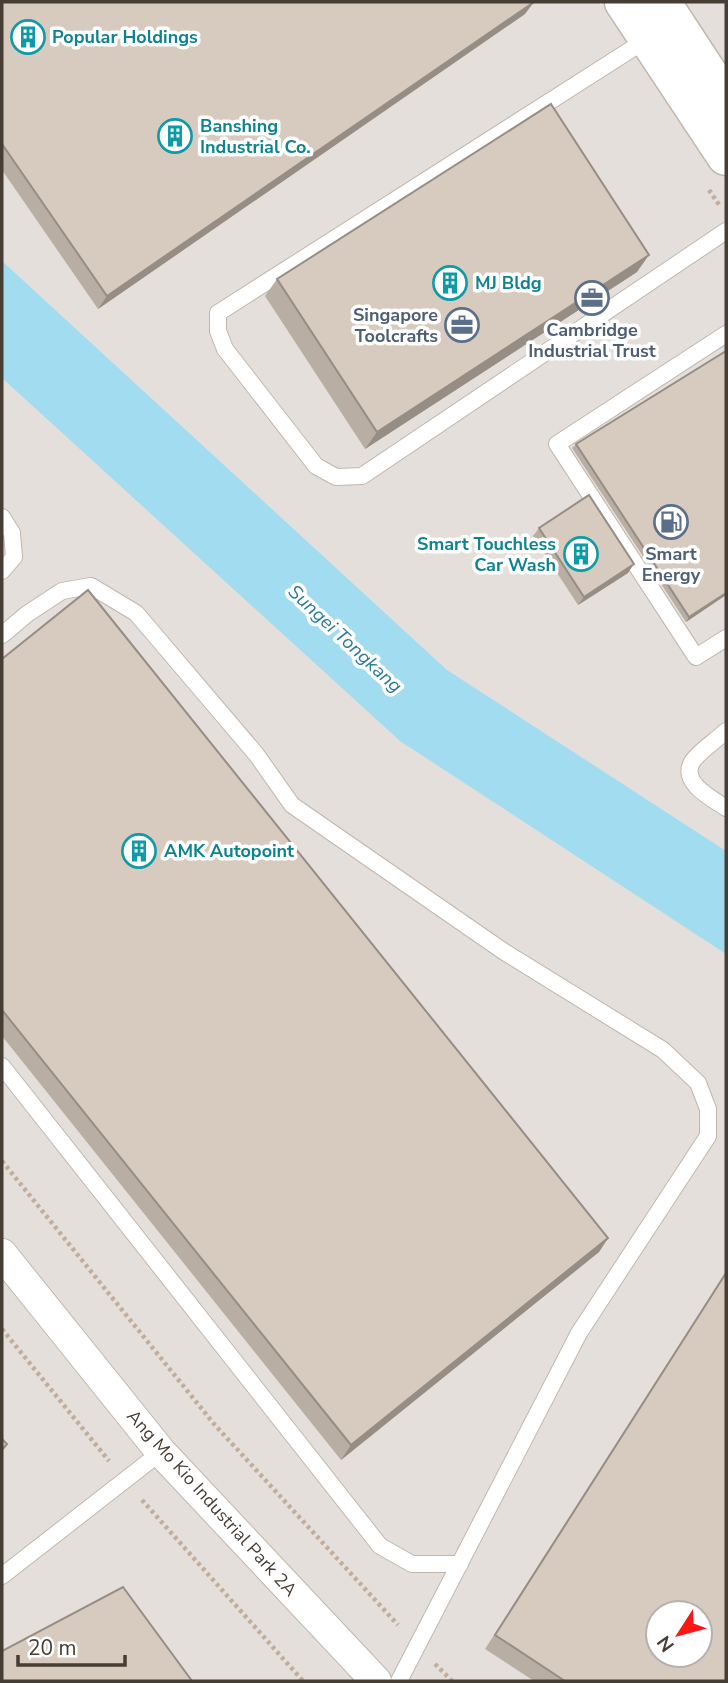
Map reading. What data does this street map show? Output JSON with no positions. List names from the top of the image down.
{
  "streets": {
    "street": ["Ang Mo Kio Industrial Park 2A"]
  },
  "water": ["Sungei Tongkang"],
  "places": {
    "building": [
      "Popular Holdings",
      "Banshing Industrial Co.",
      "MJ Bldg",
      "Smart Touchless Car Wash",
      "AMK Autopoint"
    ],
    "office": ["Cambridge Industrial Trust", "Singapore Toolcrafts"],
    "fuel station": ["Smart Energy"]
  },
  "scale_bar": "20 m",
  "north": "bottom left"
}
